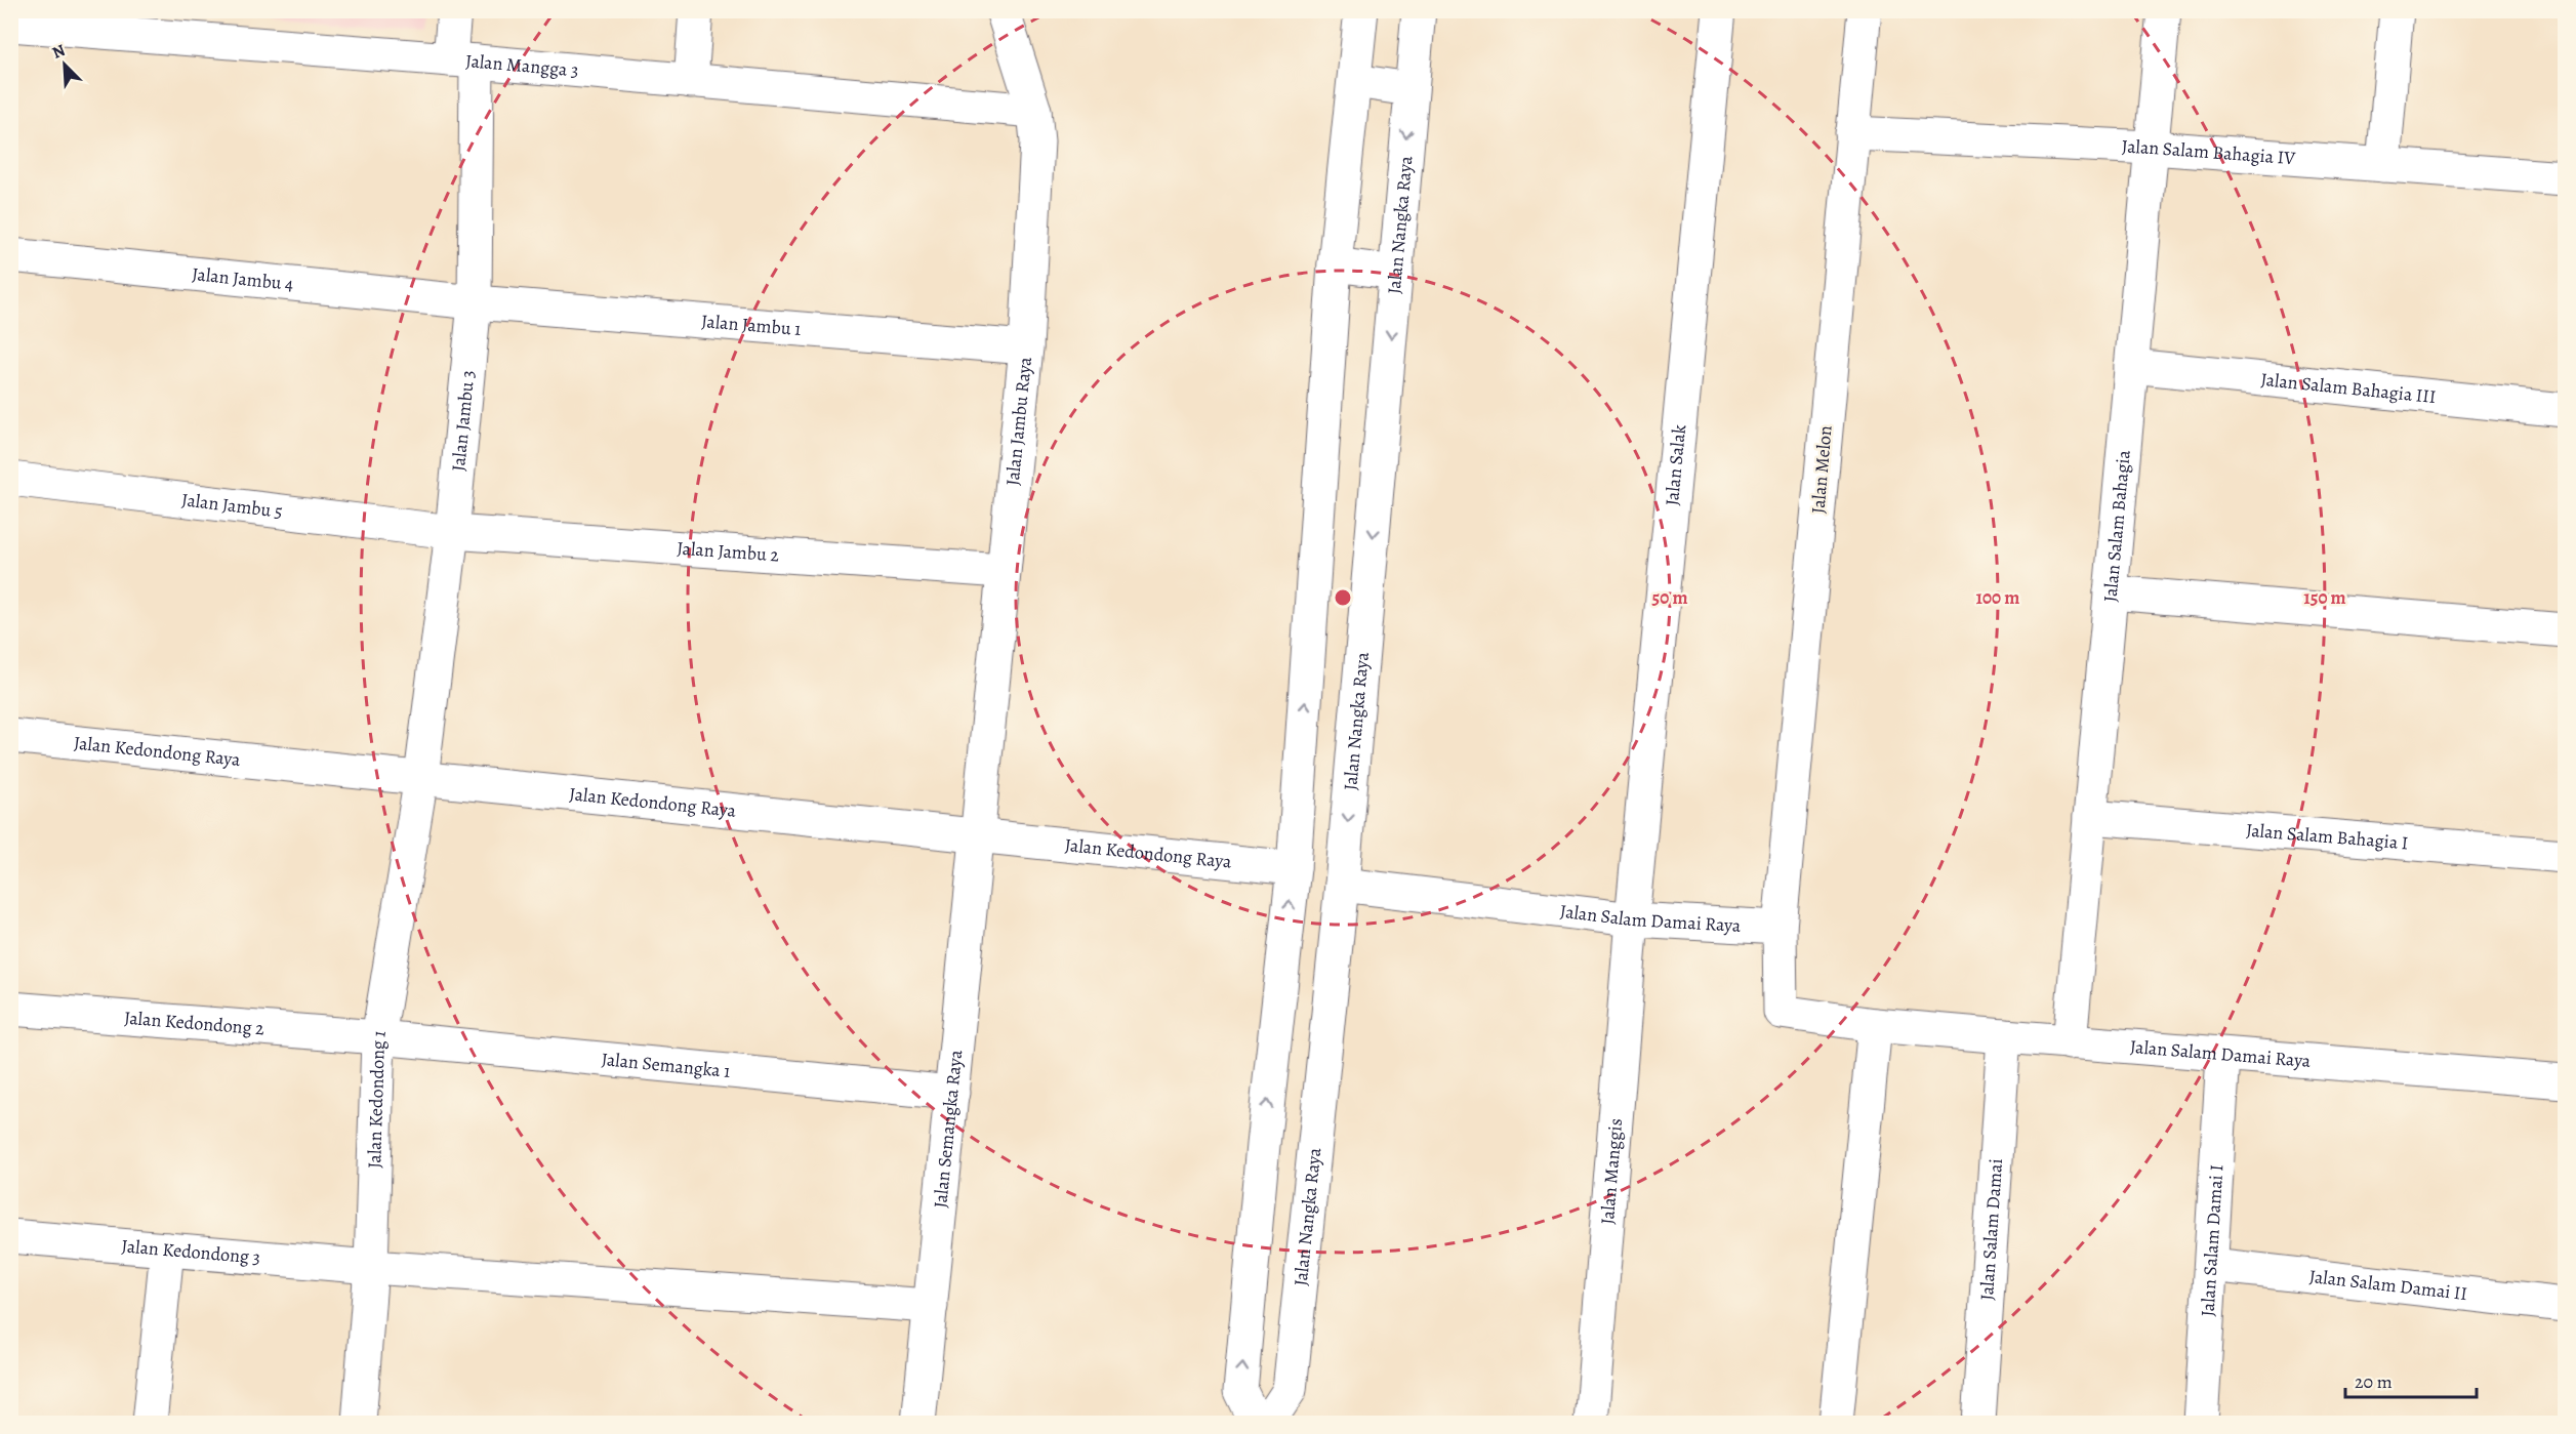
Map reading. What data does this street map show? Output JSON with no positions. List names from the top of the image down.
{
  "streets": {
    "street": [
      "Jalan Mangga 3",
      "Jalan Salam Bahagia IV",
      "Jalan Nangka Raya",
      "Jalan Jambu 4",
      "Jalan Jambu 1",
      "Jalan Salam Bahagia III",
      "Jalan Jambu 3",
      "Jalan Jambu Raya",
      "Jalan Salak",
      "Jalan Melon",
      "Jalan Jambu 5",
      "Jalan Salam Bahagia",
      "Jalan Jambu 2",
      "Jalan Kedondong Raya",
      "Jalan Salam Bahagia I",
      "Jalan Salam Damai Raya",
      "Jalan Kedondong 2",
      "Jalan Semangka 1",
      "Jalan Kedondong 1",
      "Jalan Semangka Raya",
      "Jalan Manggis",
      "Jalan Salam Damai",
      "Jalan Salam Damai I",
      "Jalan Kedondong 3",
      "Jalan Salam Damai II"
    ]
  },
  "crossings": [
    ["Jalan Mangga 3", "Jalan Jambu 3"],
    ["Jalan Mangga 3", "Jalan Jambu Raya"],
    ["Jalan Salam Bahagia IV", "Jalan Melon"],
    ["Jalan Salam Bahagia IV", "Jalan Salam Bahagia"],
    ["Jalan Nangka Raya", "Jalan Salam Damai Raya"],
    ["Jalan Jambu 4", "Jalan Jambu 1"],
    ["Jalan Jambu 4", "Jalan Jambu 3"],
    ["Jalan Jambu 1", "Jalan Jambu 3"],
    ["Jalan Jambu 1", "Jalan Jambu Raya"],
    ["Jalan Salam Bahagia III", "Jalan Salam Bahagia"],
    ["Jalan Jambu 3", "Jalan Jambu 5"],
    ["Jalan Jambu 3", "Jalan Jambu 2"],
    ["Jalan Jambu 3", "Jalan Kedondong Raya"],
    ["Jalan Jambu 3", "Jalan Kedondong 1"],
    ["Jalan Jambu Raya", "Jalan Jambu 2"],
    ["Jalan Jambu Raya", "Jalan Kedondong Raya"],
    ["Jalan Jambu Raya", "Jalan Semangka Raya"],
    ["Jalan Salak", "Jalan Salam Damai Raya"],
    ["Jalan Salak", "Jalan Manggis"],
    ["Jalan Melon", "Jalan Salam Damai Raya"],
    ["Jalan Jambu 5", "Jalan Jambu 2"],
    ["Jalan Salam Bahagia", "Jalan Salam Bahagia I"],
    ["Jalan Salam Bahagia", "Jalan Salam Damai Raya"],
    ["Jalan Kedondong Raya", "Jalan Kedondong 1"],
    ["Jalan Kedondong Raya", "Jalan Semangka Raya"],
    ["Jalan Salam Damai Raya", "Jalan Manggis"],
    ["Jalan Salam Damai Raya", "Jalan Salam Damai"],
    ["Jalan Salam Damai Raya", "Jalan Salam Damai I"],
    ["Jalan Kedondong 2", "Jalan Semangka 1"],
    ["Jalan Kedondong 2", "Jalan Kedondong 1"],
    ["Jalan Semangka 1", "Jalan Kedondong 1"],
    ["Jalan Semangka 1", "Jalan Semangka Raya"],
    ["Jalan Kedondong 1", "Jalan Kedondong 3"],
    ["Jalan Semangka Raya", "Jalan Kedondong 3"],
    ["Jalan Salam Damai I", "Jalan Salam Damai II"]
  ],
  "scale_bar": "20 m",
  "north": "top left",
  "rings": ["50 m", "100 m", "150 m"]
}
